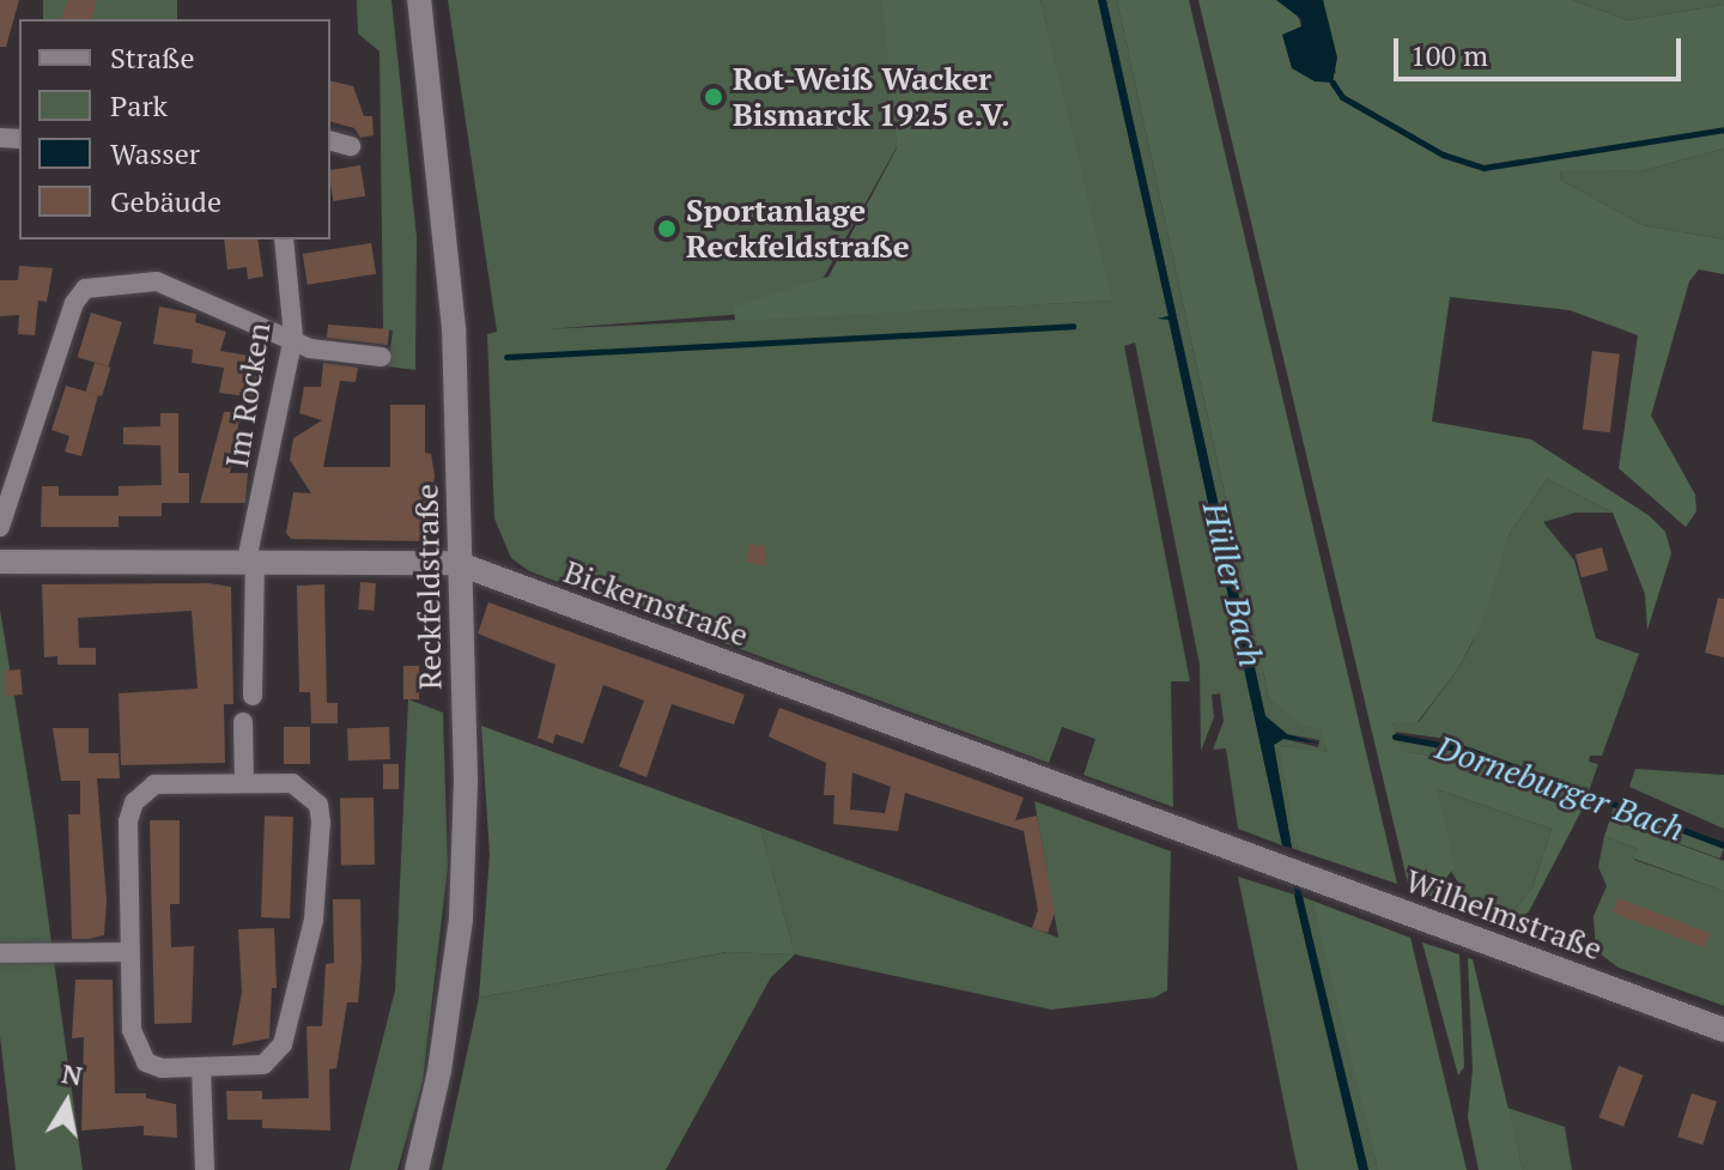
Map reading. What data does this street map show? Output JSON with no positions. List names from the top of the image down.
{
  "streets": {
    "street": [
      "Im Rocken",
      "Reckfeldstraße",
      "Bickernstraße",
      "Wilhelmstraße"
    ]
  },
  "crossings": [
    ["Im Rocken", "Bickernstraße"],
    ["Reckfeldstraße", "Bickernstraße"],
    ["Bickernstraße", "Wilhelmstraße"]
  ],
  "water": ["Hüller Bach", "Dorneburger Bach"],
  "places": ["Rot-Weiß Wacker Bismarck 1925 e.V.", "Sportanlage Reckfeldstraße"],
  "legend": [
    "Straße",
    "Park",
    "Wasser",
    "Gebäude"
  ],
  "scale_bar": "100 m",
  "north": "top"
}
